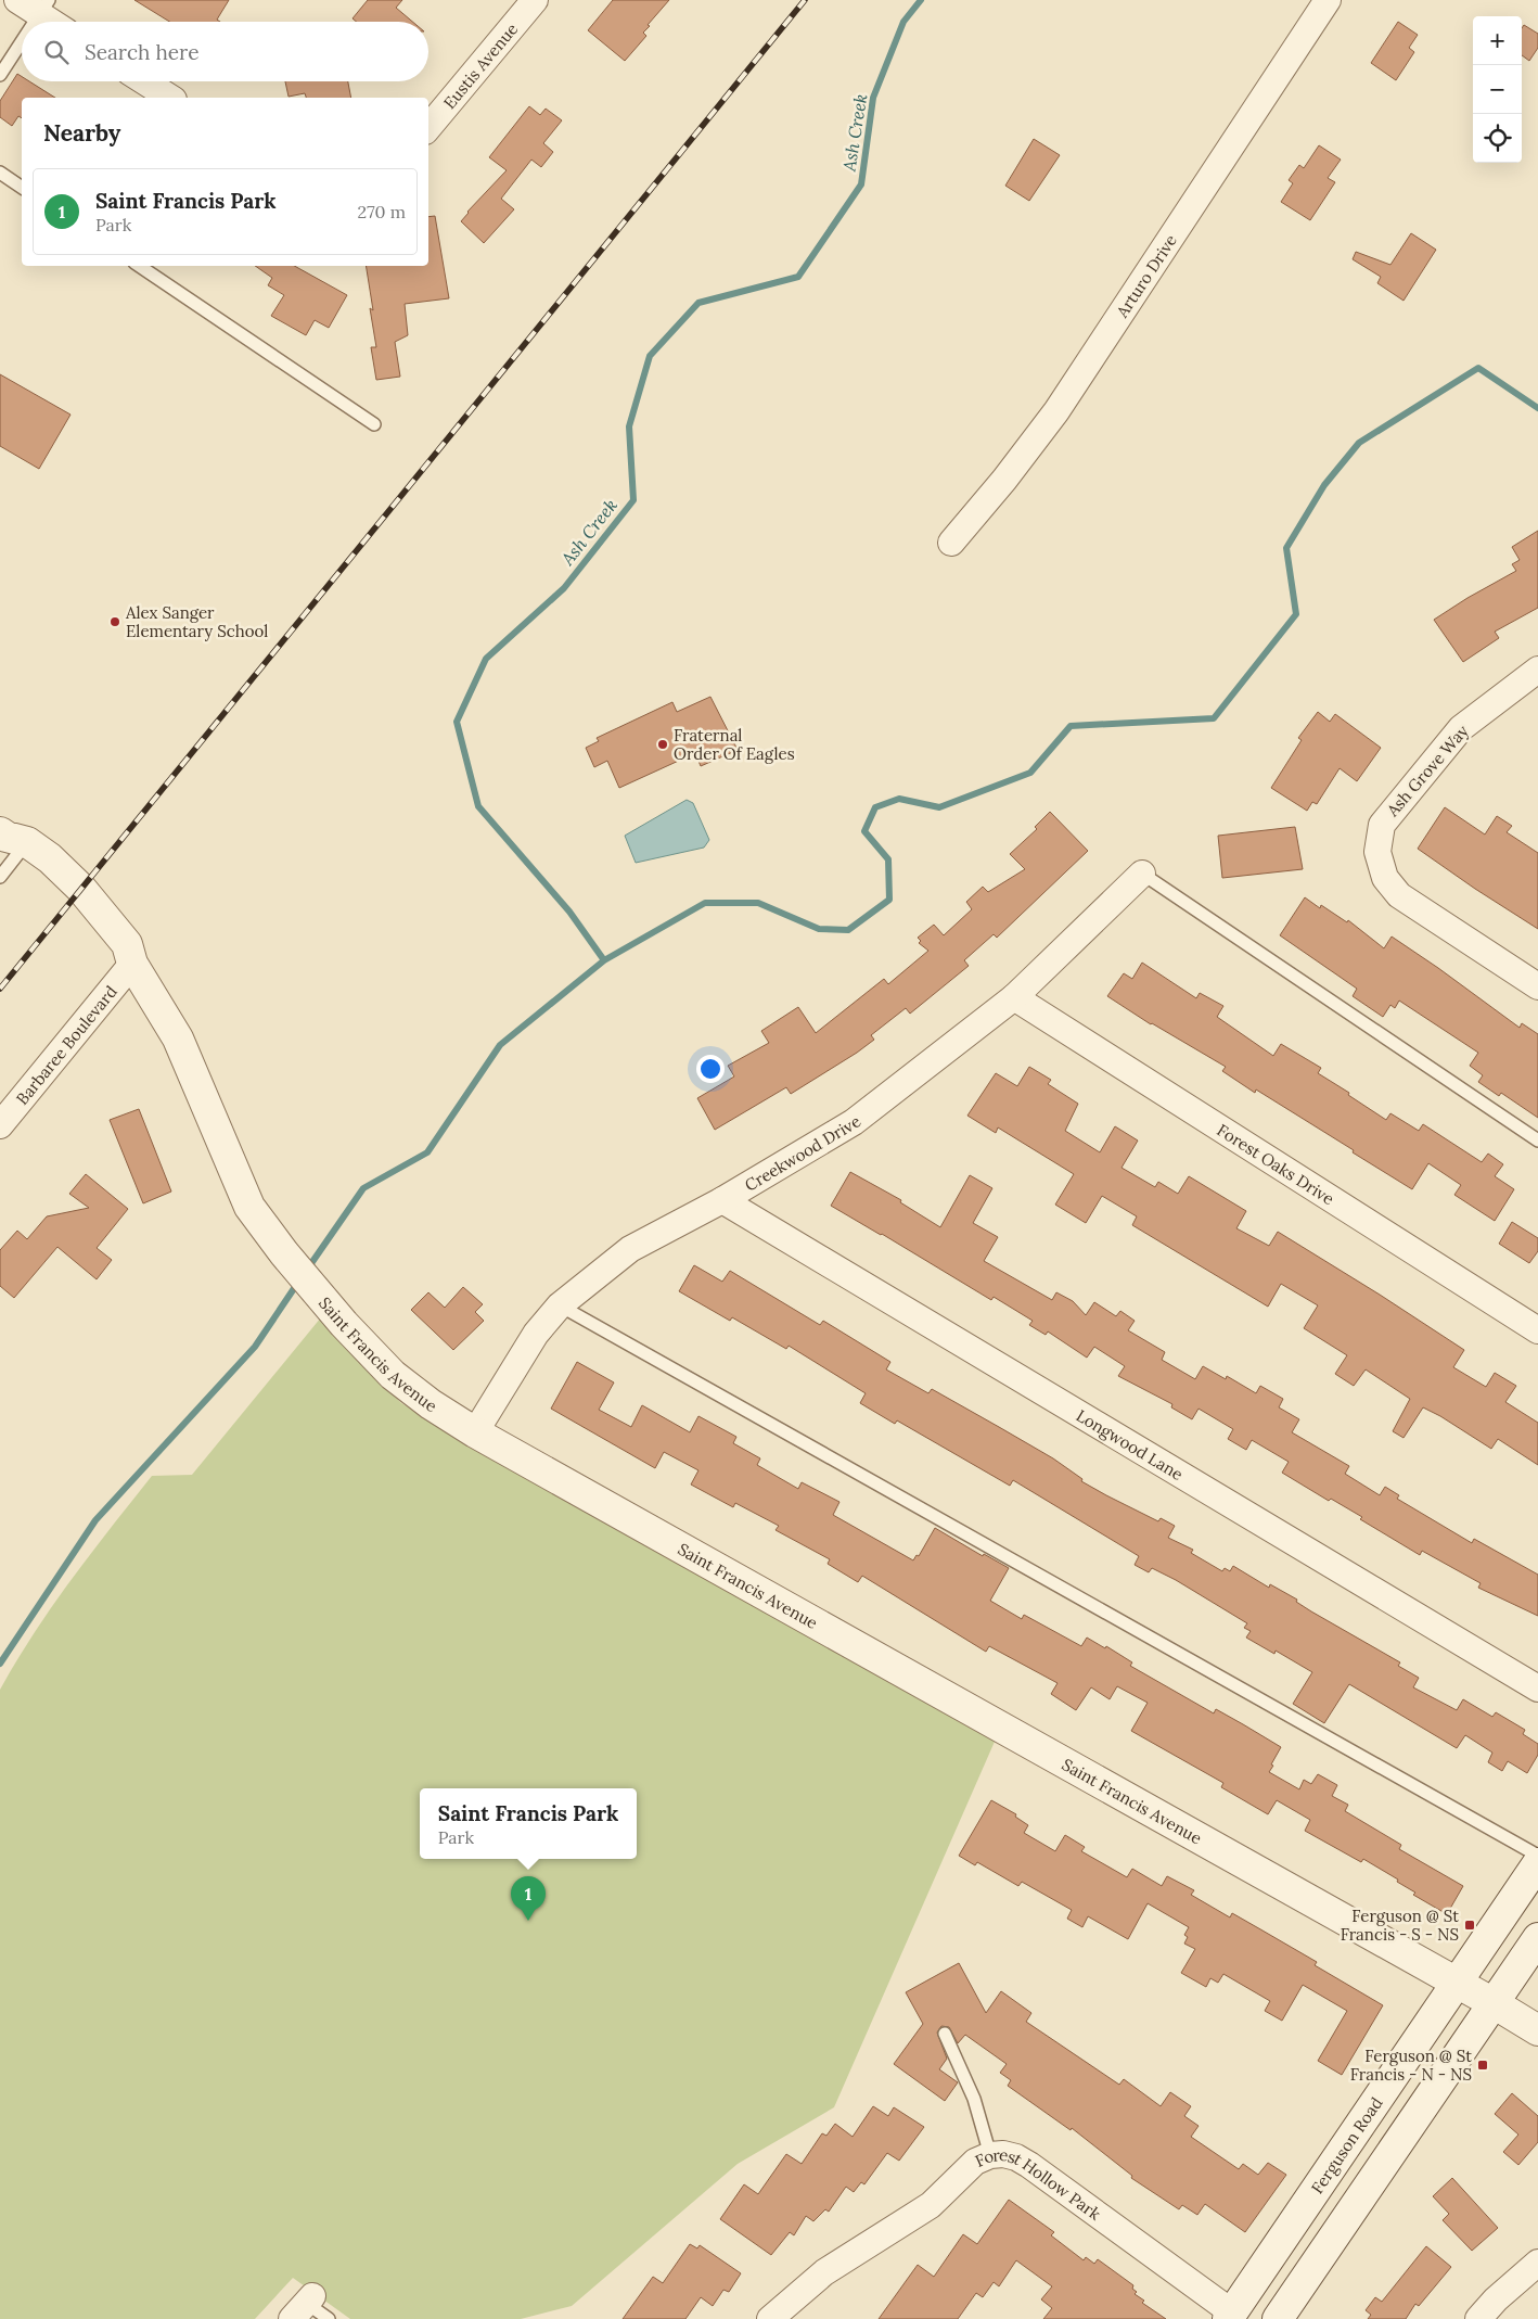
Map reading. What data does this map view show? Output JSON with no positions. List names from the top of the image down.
{
  "streets": {
    "street": [
      "Eustis Avenue",
      "Arturo Drive",
      "Ash Grove Way",
      "Barbaree Boulevard",
      "Creekwood Drive",
      "Forest Oaks Drive",
      "Saint Francis Avenue",
      "Longwood Lane",
      "Ferguson Road",
      "Forest Hollow Park"
    ]
  },
  "crossings": [
    ["Barbaree Boulevard", "Saint Francis Avenue"],
    ["Creekwood Drive", "Forest Oaks Drive"],
    ["Creekwood Drive", "Saint Francis Avenue"],
    ["Creekwood Drive", "Longwood Lane"],
    ["Saint Francis Avenue", "Ferguson Road"],
    ["Ferguson Road", "Forest Hollow Park"]
  ],
  "water": ["Ash Creek"],
  "places": {
    "other": ["Alex Sanger Elementary School", "Fraternal Order Of Eagles"],
    "transit": ["Ferguson @ St Francis - S - NS", "Ferguson @ St Francis - N - NS"]
  },
  "page": {
    "map_buttons": ["+", "−"],
    "search": "Search here",
    "heading": "Nearby",
    "list": [
      {
        "mark": "1",
        "name": "Saint Francis Park",
        "note": "Park",
        "value": "270 m"
      }
    ],
    "popup": ["Saint Francis Park", "Park"],
    "pins": "1"
  }
}
